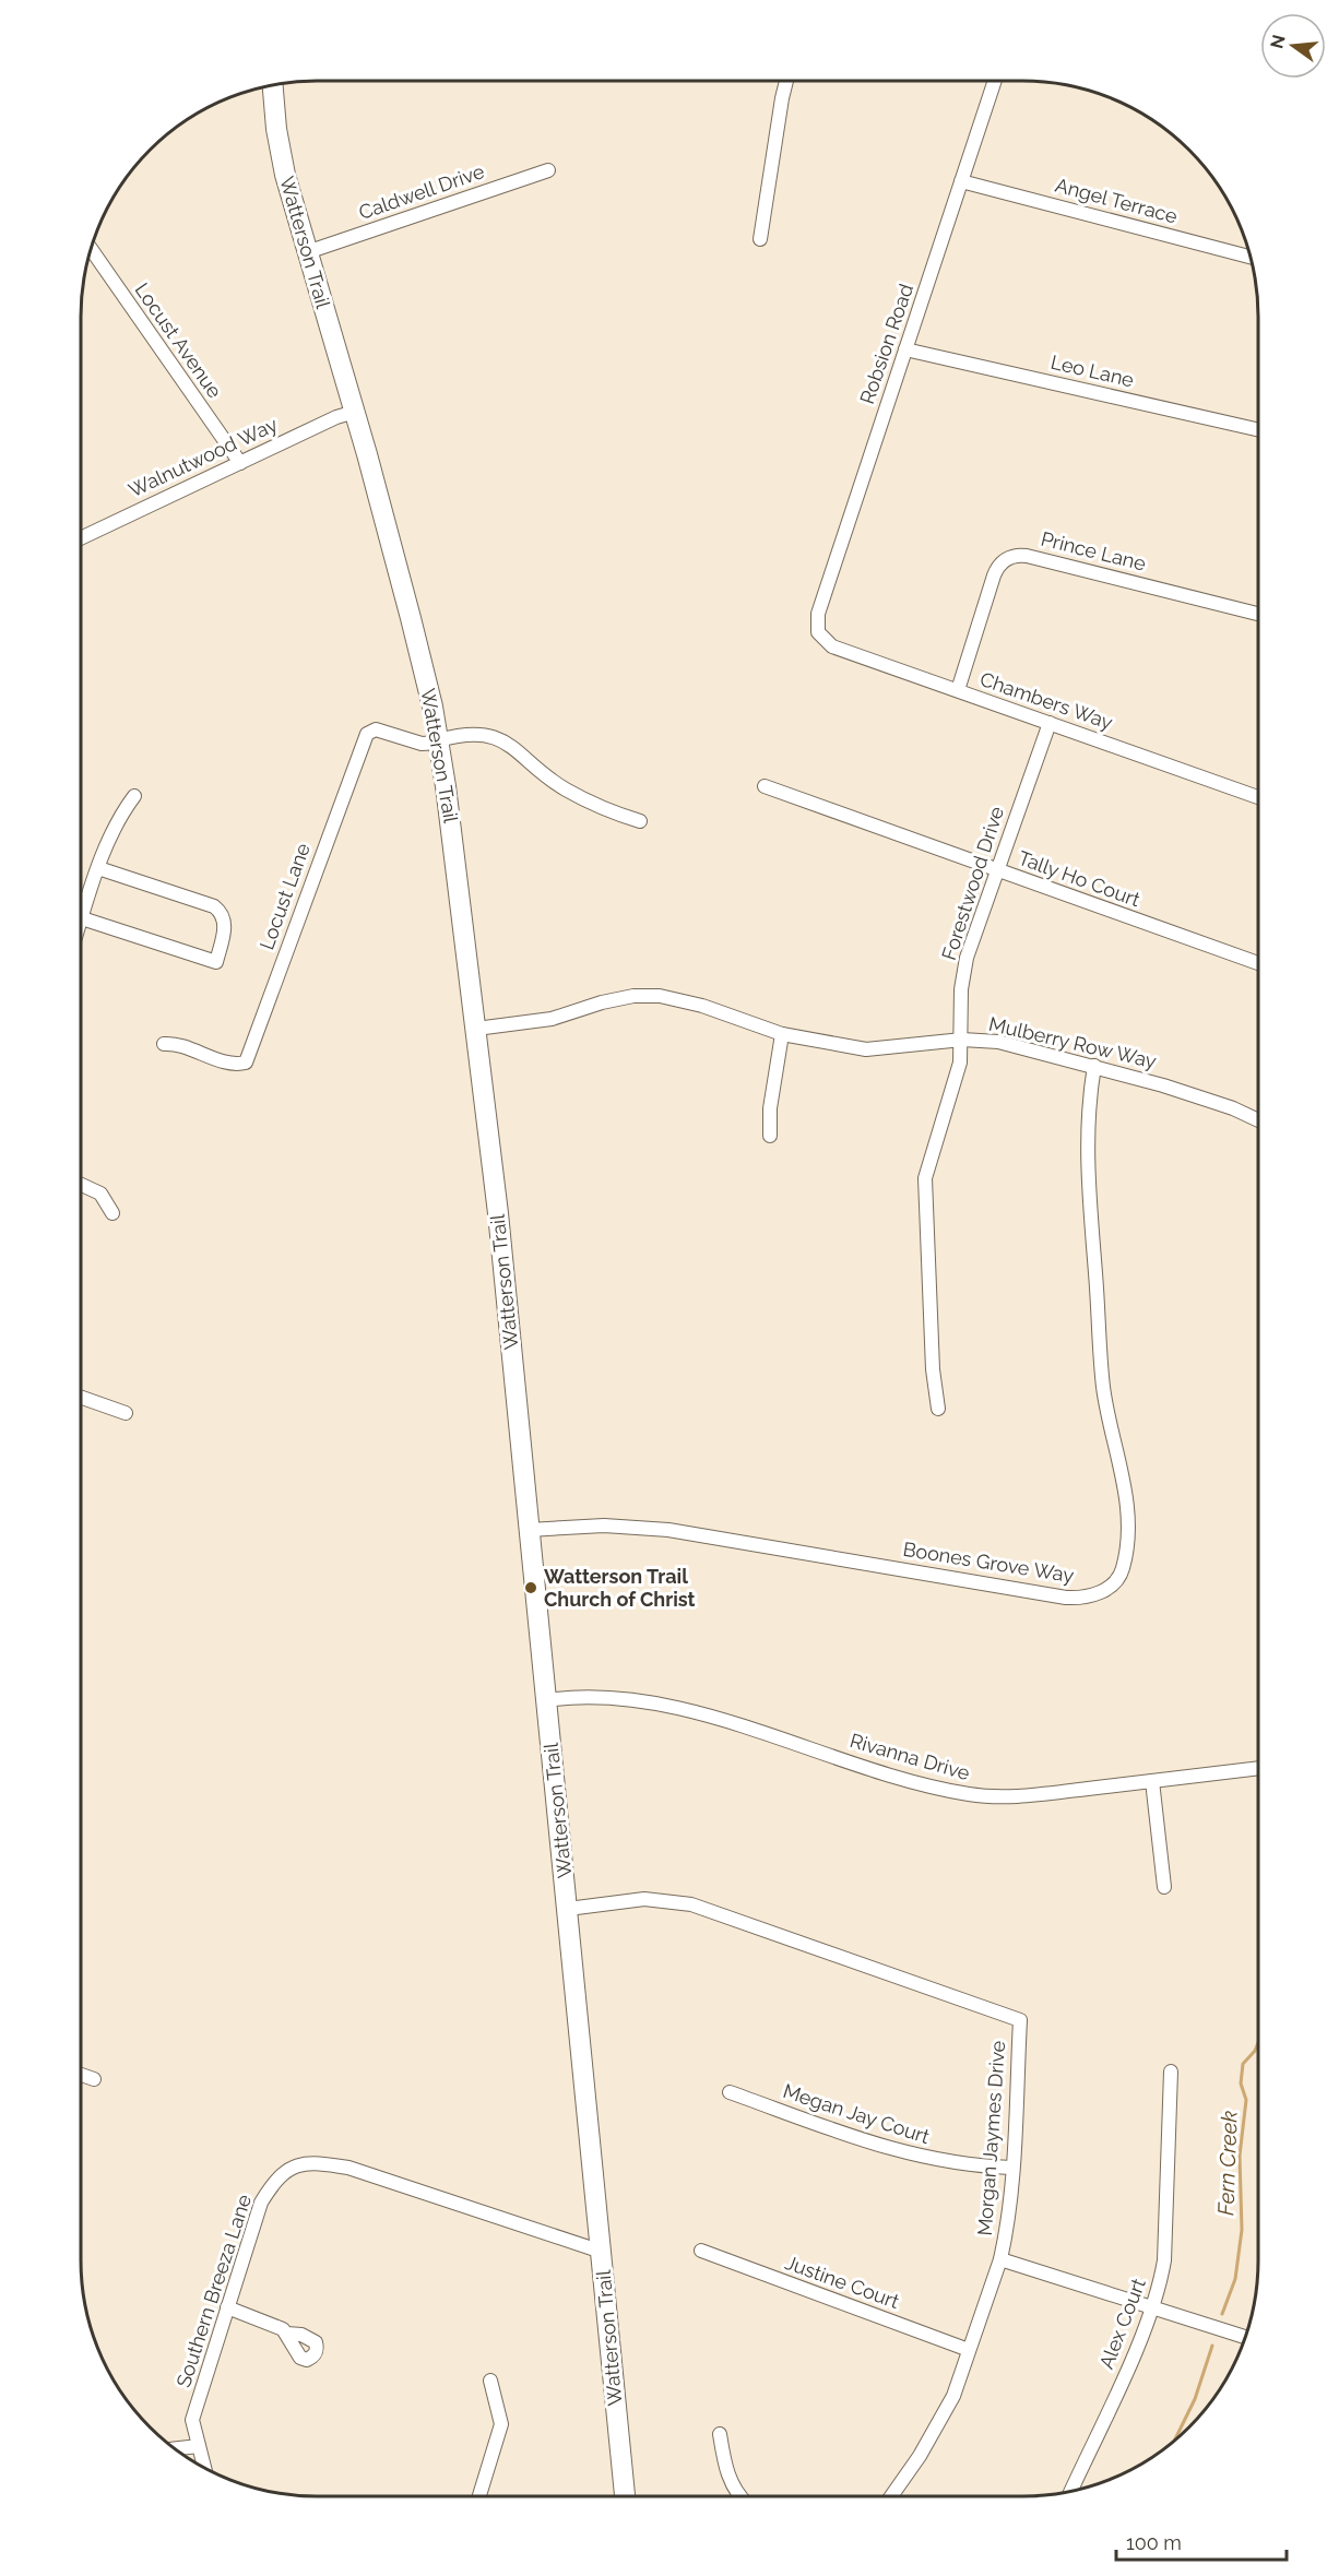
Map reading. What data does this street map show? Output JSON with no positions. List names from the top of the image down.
{
  "streets": {
    "main road": ["Watterson Trail"],
    "street": [
      "Caldwell Drive",
      "Angel Terrace",
      "Locust Avenue",
      "Robsion Road",
      "Leo Lane",
      "Walnutwood Way",
      "Prince Lane",
      "Chambers Way",
      "Tally Ho Court",
      "Forestwood Drive",
      "Locust Lane",
      "Mulberry Row Way",
      "Boones Grove Way",
      "Rivanna Drive",
      "Megan Jay Court",
      "Morgan Jaymes Drive",
      "Justine Court",
      "Southern Breeza Lane",
      "Alex Court"
    ]
  },
  "crossings": [
    ["Caldwell Drive", "Watterson Trail"],
    ["Angel Terrace", "Robsion Road"],
    ["Watterson Trail", "Walnutwood Way"],
    ["Watterson Trail", "Locust Lane"],
    ["Watterson Trail", "Mulberry Row Way"],
    ["Watterson Trail", "Boones Grove Way"],
    ["Watterson Trail", "Rivanna Drive"],
    ["Watterson Trail", "Morgan Jaymes Drive"],
    ["Watterson Trail", "Southern Breeza Lane"],
    ["Locust Avenue", "Walnutwood Way"],
    ["Robsion Road", "Leo Lane"],
    ["Robsion Road", "Chambers Way"],
    ["Prince Lane", "Chambers Way"],
    ["Chambers Way", "Forestwood Drive"],
    ["Tally Ho Court", "Forestwood Drive"],
    ["Forestwood Drive", "Mulberry Row Way"],
    ["Mulberry Row Way", "Boones Grove Way"],
    ["Megan Jay Court", "Morgan Jaymes Drive"],
    ["Morgan Jaymes Drive", "Justine Court"]
  ],
  "water": ["Fern Creek"],
  "places": ["Watterson Trail Church of Christ"],
  "scale_bar": "100 m",
  "north": "left"
}
